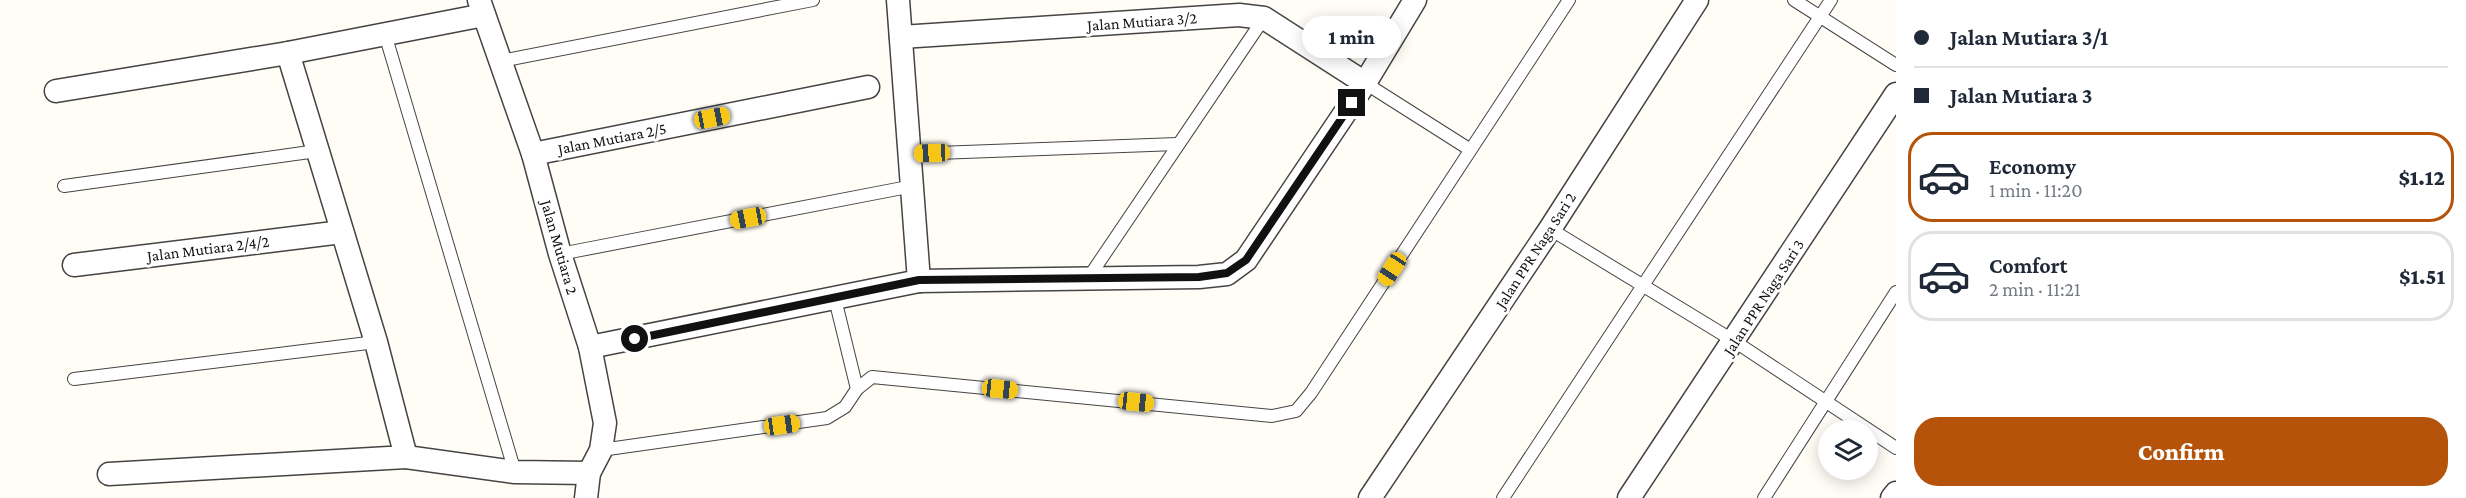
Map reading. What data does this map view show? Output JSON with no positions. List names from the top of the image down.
{
  "streets": {
    "street": [
      "Jalan Mutiara 3/2",
      "Jalan Mutiara 2/5",
      "Jalan Mutiara 2",
      "Jalan Mutiara 2/4/2",
      "Jalan PPR Naga Sari 2",
      "Jalan PPR Naga Sari 3"
    ]
  },
  "crossings": [
    ["Jalan Mutiara 2/5", "Jalan Mutiara 2"]
  ],
  "page": {
    "banner": ["Jalan Mutiara 3/1", "Jalan Mutiara 3"],
    "bubble": "1 min",
    "list": [
      {
        "name": "Economy",
        "note": "1 min · 11:20",
        "value": "$1.12"
      },
      {
        "name": "Comfort",
        "note": "2 min · 11:21",
        "value": "$1.51"
      }
    ],
    "buttons": "Confirm"
  }
}
